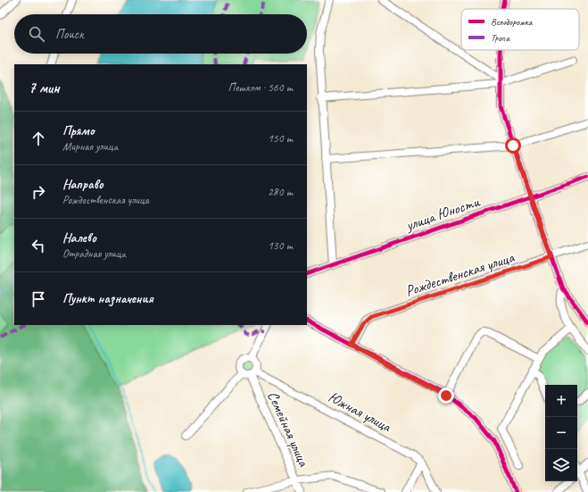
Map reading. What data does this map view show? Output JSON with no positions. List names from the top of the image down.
{
  "streets": {
    "street": [
      "улица Юности",
      "Рождественская улица",
      "Южная улица",
      "Семейная улица"
    ]
  },
  "crossings": [
    ["Южная улица", "Семейная улица"]
  ],
  "legend": ["Велодорожка", "Тропа"],
  "page": {
    "search": "Поиск",
    "heading": ["7 мин", "Пешком · 560 m"],
    "list": [
      ["Прямо", "Мирная улица", "150 m"],
      ["Направо", "Рождественская улица", "280 m"],
      ["Налево", "Отрадная улица", "130 m"],
      "Пункт назначения"
    ],
    "map_buttons": ["+", "−"]
  }
}
